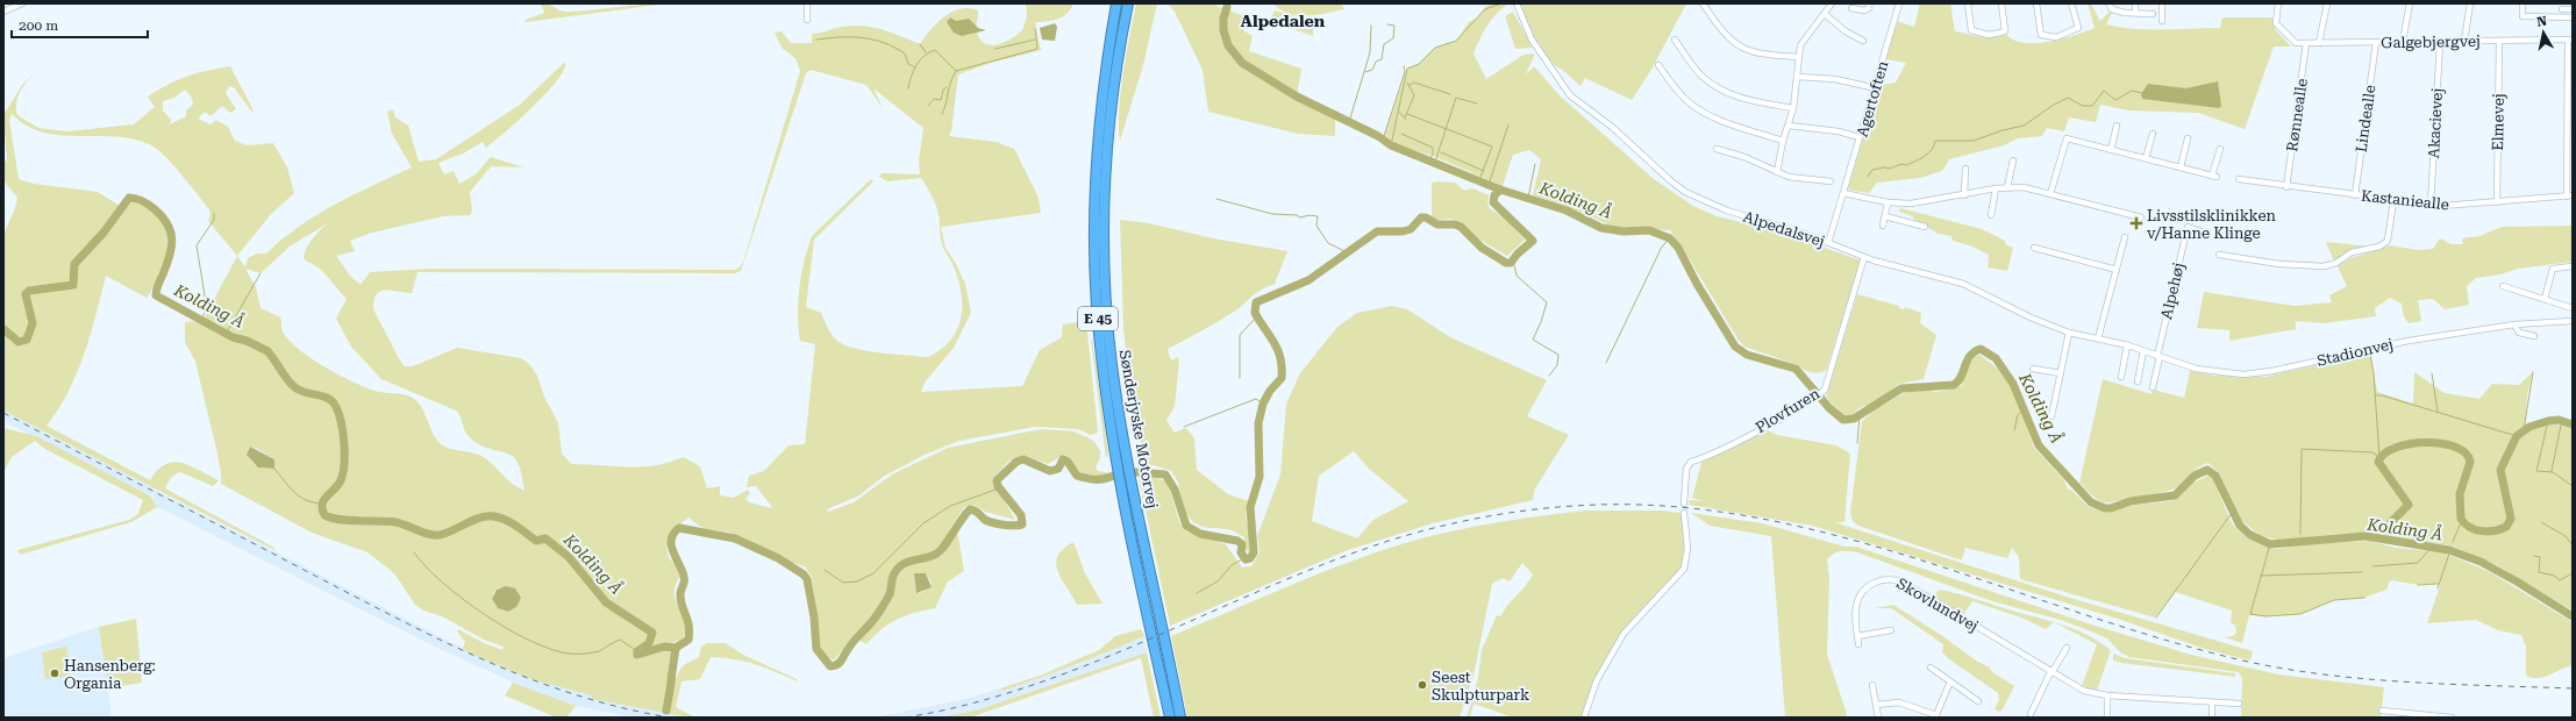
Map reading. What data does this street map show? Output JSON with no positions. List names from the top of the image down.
{
  "streets": {
    "highway": ["E 45", "Sønderjyske Motorvej"],
    "street": [
      "Galgebjergvej",
      "Agertoften",
      "Rønnealle",
      "Lindealle",
      "Elmevej",
      "Akacievej",
      "Kastaniealle",
      "Alpedalsvej",
      "Alpehøj",
      "Stadionvej",
      "Plovfuren",
      "Skovlundvej"
    ]
  },
  "crossings": [
    ["Galgebjergvej", "Rønnealle"],
    ["Galgebjergvej", "Lindealle"],
    ["Galgebjergvej", "Elmevej"],
    ["Galgebjergvej", "Akacievej"],
    ["Agertoften", "Alpedalsvej"],
    ["Rønnealle", "Kastaniealle"],
    ["Lindealle", "Kastaniealle"],
    ["Elmevej", "Kastaniealle"],
    ["Akacievej", "Kastaniealle"],
    ["Alpedalsvej", "Alpehøj"],
    ["Alpedalsvej", "Stadionvej"],
    ["Alpedalsvej", "Plovfuren"]
  ],
  "districts": ["Alpedalen"],
  "water": ["Kolding Å"],
  "places": {
    "health": ["Livsstilsklinikken v/Hanne Klinge"],
    "other": ["Hansenberg: Organia", "Seest Skulpturpark"]
  },
  "scale_bar": "200 m",
  "north": "top"
}
